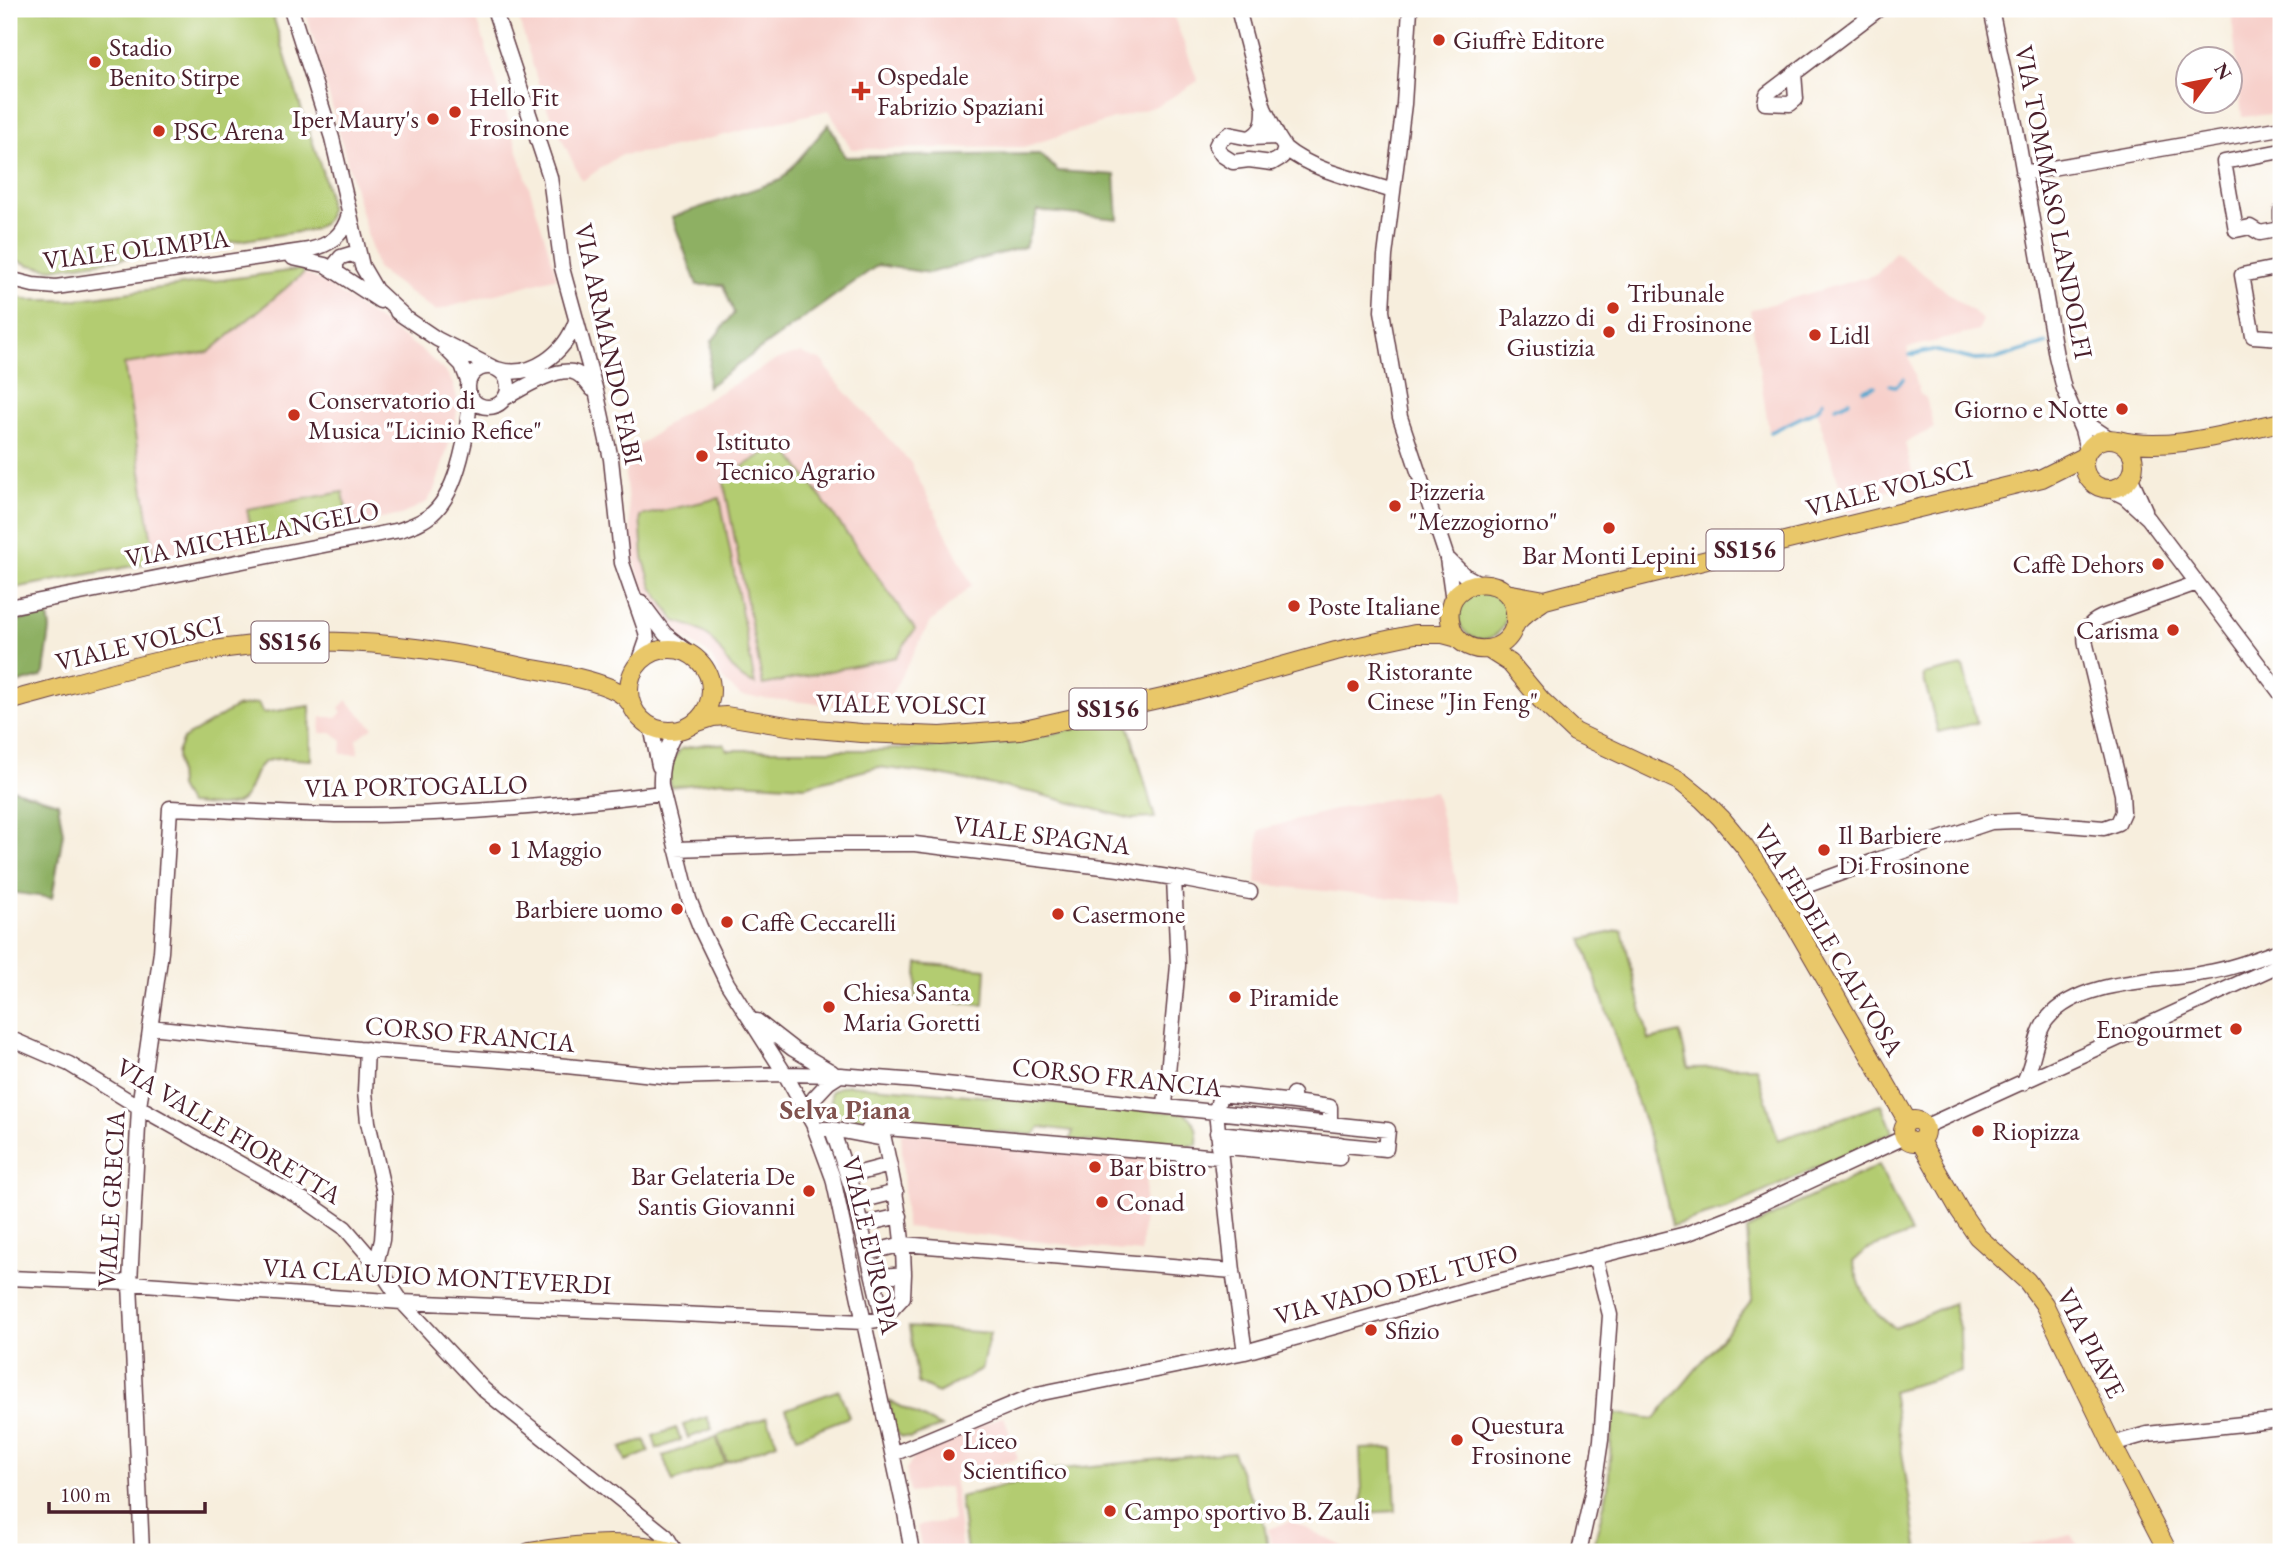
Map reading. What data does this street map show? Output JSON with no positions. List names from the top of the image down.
{
  "streets": {
    "main road": [
      "VIALE VOLSCI",
      "SS156",
      "VIA FEDELE CALVOSA",
      "VIA PIAVE"
    ],
    "street": [
      "VIA TOMMASO LANDOLFI",
      "VIALE OLIMPIA",
      "VIA ARMANDO FABI",
      "VIA MICHELANGELO",
      "VIA PORTOGALLO",
      "VIALE SPAGNA",
      "CORSO FRANCIA",
      "VIA VALLE FIORETTA",
      "VIALE GRECIA",
      "VIALE EUROPA",
      "VIA CLAUDIO MONTEVERDI",
      "VIA VADO DEL TUFO"
    ]
  },
  "crossings": [
    ["VIA TOMMASO LANDOLFI", "VIALE VOLSCI"],
    ["VIALE OLIMPIA", "VIA ARMANDO FABI"],
    ["VIALE OLIMPIA", "VIA MICHELANGELO"],
    ["VIALE VOLSCI", "SS156"],
    ["VIALE VOLSCI", "VIA FEDELE CALVOSA"],
    ["SS156", "VIA FEDELE CALVOSA"],
    ["VIA PORTOGALLO", "VIALE GRECIA"],
    ["VIA PORTOGALLO", "VIALE EUROPA"],
    ["VIALE SPAGNA", "VIALE EUROPA"],
    ["VIA FEDELE CALVOSA", "VIA VADO DEL TUFO"],
    ["VIA FEDELE CALVOSA", "VIA PIAVE"],
    ["CORSO FRANCIA", "VIALE GRECIA"],
    ["CORSO FRANCIA", "VIALE EUROPA"],
    ["VIA VALLE FIORETTA", "VIALE GRECIA"],
    ["VIA VALLE FIORETTA", "VIA CLAUDIO MONTEVERDI"],
    ["VIALE GRECIA", "VIA CLAUDIO MONTEVERDI"],
    ["VIALE EUROPA", "VIA CLAUDIO MONTEVERDI"],
    ["VIALE EUROPA", "VIA VADO DEL TUFO"],
    ["VIA VADO DEL TUFO", "VIA PIAVE"]
  ],
  "districts": ["Selva Piana"],
  "places": {
    "other": [
      "Giuffrè Editore",
      "Stadio Benito Stirpe",
      "Hello Fit Frosinone",
      "Iper Maury's",
      "PSC Arena",
      "Tribunale di Frosinone",
      "Palazzo di Giustizia",
      "Lidl",
      "Giorno e Notte",
      "Conservatorio di Musica \"Licinio Refice\"",
      "Istituto Tecnico Agrario",
      "Pizzeria \"Mezzogiorno\"",
      "Bar Monti Lepini",
      "Caffè Dehors",
      "Poste Italiane",
      "Carisma",
      "Ristorante Cinese \"Jin Feng\"",
      "1 Maggio",
      "Il Barbiere Di Frosinone",
      "Barbiere uomo",
      "Casermone",
      "Caffè Ceccarelli",
      "Piramide",
      "Chiesa Santa Maria Goretti",
      "Enogourmet",
      "Riopizza",
      "Bar bistro",
      "Bar Gelateria De Santis Giovanni",
      "Conad",
      "Sfizio",
      "Questura Frosinone",
      "Liceo Scientifico",
      "Campo sportivo B. Zauli"
    ],
    "health": ["Ospedale Fabrizio Spaziani"]
  },
  "scale_bar": "100 m",
  "north": "top right"
}
